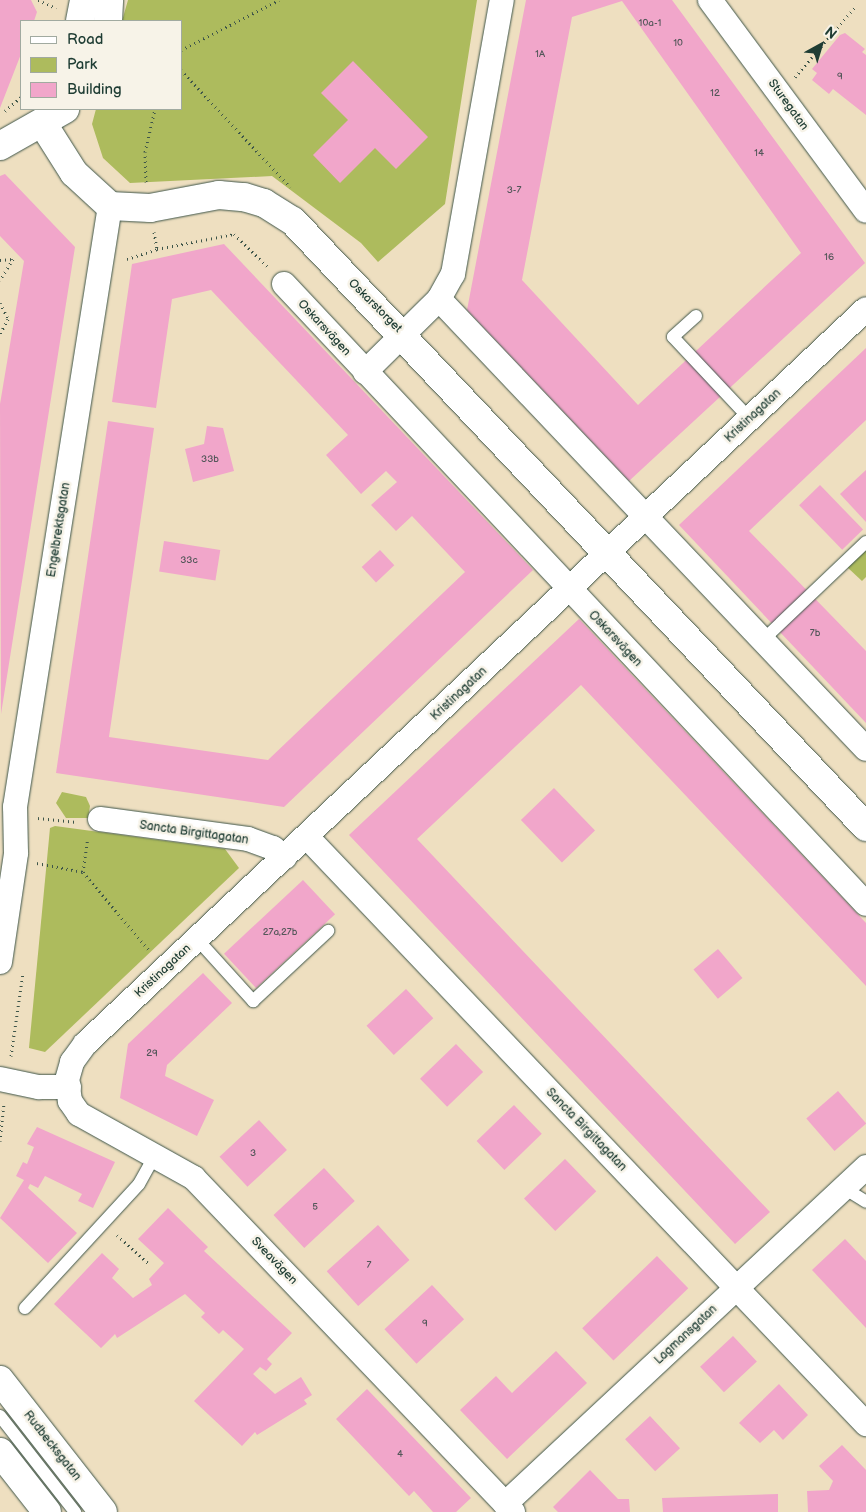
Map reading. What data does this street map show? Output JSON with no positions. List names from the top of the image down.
{
  "streets": {
    "street": [
      "Sturegatan",
      "Oskarstorget",
      "Oskarsvägen",
      "Kristinagatan",
      "Engelbrektsgatan",
      "Sancta Birgittagatan",
      "Sveavägen",
      "Lagmansgatan",
      "Rudbecksgatan"
    ]
  },
  "crossings": [
    ["Oskarstorget", "Engelbrektsgatan"],
    ["Oskarsvägen", "Kristinagatan"],
    ["Kristinagatan", "Sancta Birgittagatan"],
    ["Kristinagatan", "Sveavägen"],
    ["Sancta Birgittagatan", "Lagmansgatan"],
    ["Sveavägen", "Lagmansgatan"]
  ],
  "house_numbers": [
    "10a-1",
    "10",
    "1A",
    "9",
    "12",
    "14",
    "3-7",
    "16",
    "33b",
    "33c",
    "7b",
    "27a,27b",
    "29",
    "3",
    "5",
    "7",
    "9",
    "4"
  ],
  "legend": ["Road", "Park", "Building"],
  "north": "top right"
}
